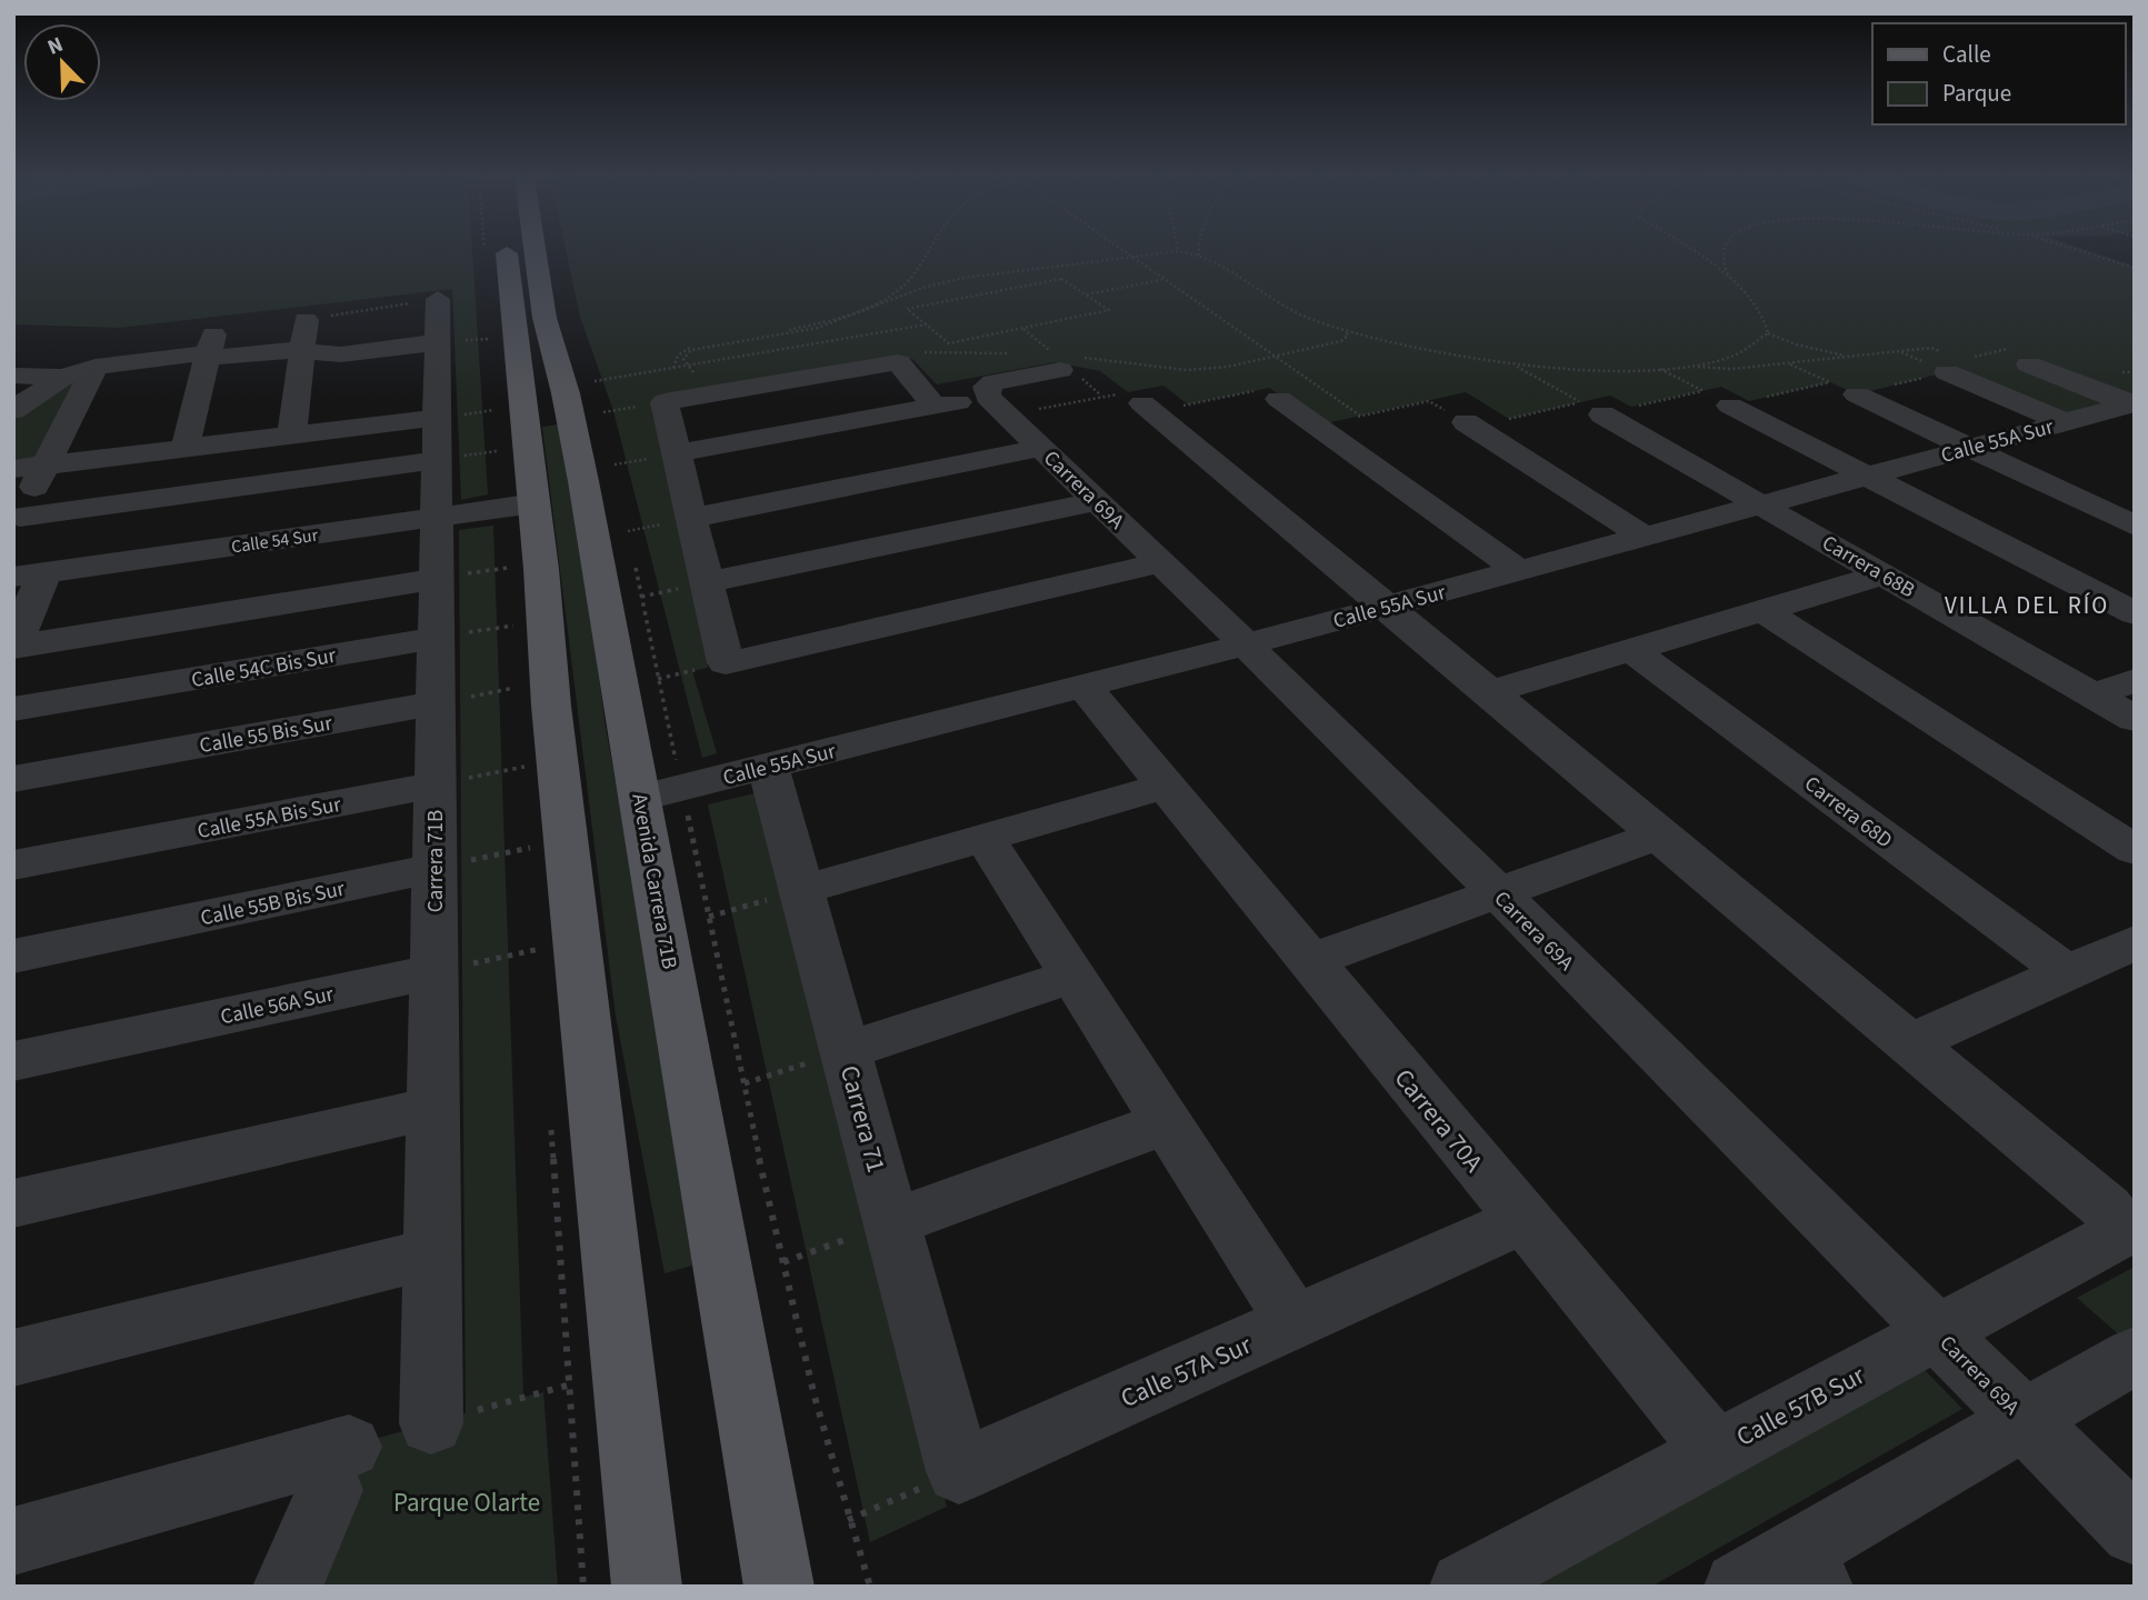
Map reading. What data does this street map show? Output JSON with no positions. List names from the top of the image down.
{
  "streets": {
    "main road": ["Avenida Carrera 71B"],
    "street": [
      "Calle 55A Sur",
      "Carrera 69A",
      "Calle 54 Sur",
      "Carrera 68B",
      "Calle 54C Bis Sur",
      "Calle 55 Bis Sur",
      "Carrera 68D",
      "Calle 55A Bis Sur",
      "Carrera 71B",
      "Calle 55B Bis Sur",
      "Calle 56A Sur",
      "Carrera 71",
      "Carrera 70A",
      "Calle 57A Sur",
      "Calle 57B Sur"
    ]
  },
  "crossings": [
    ["Calle 55A Sur", "Carrera 69A"],
    ["Calle 55A Sur", "Carrera 68B"],
    ["Calle 55A Sur", "Avenida Carrera 71B"],
    ["Calle 55A Sur", "Carrera 71"],
    ["Calle 55A Sur", "Carrera 70A"],
    ["Carrera 69A", "Calle 57B Sur"],
    ["Calle 54 Sur", "Carrera 71B"],
    ["Calle 54 Sur", "Avenida Carrera 71B"],
    ["Calle 54C Bis Sur", "Carrera 71B"],
    ["Calle 55 Bis Sur", "Carrera 71B"],
    ["Calle 55A Bis Sur", "Carrera 71B"],
    ["Carrera 71B", "Calle 55B Bis Sur"],
    ["Carrera 71B", "Calle 56A Sur"],
    ["Carrera 71", "Calle 57A Sur"],
    ["Carrera 70A", "Calle 57A Sur"],
    ["Carrera 70A", "Calle 57B Sur"]
  ],
  "districts": ["VILLA DEL RÍO"],
  "parks": ["Parque Olarte"],
  "legend": ["Calle", "Parque"],
  "north": "top left"
}
